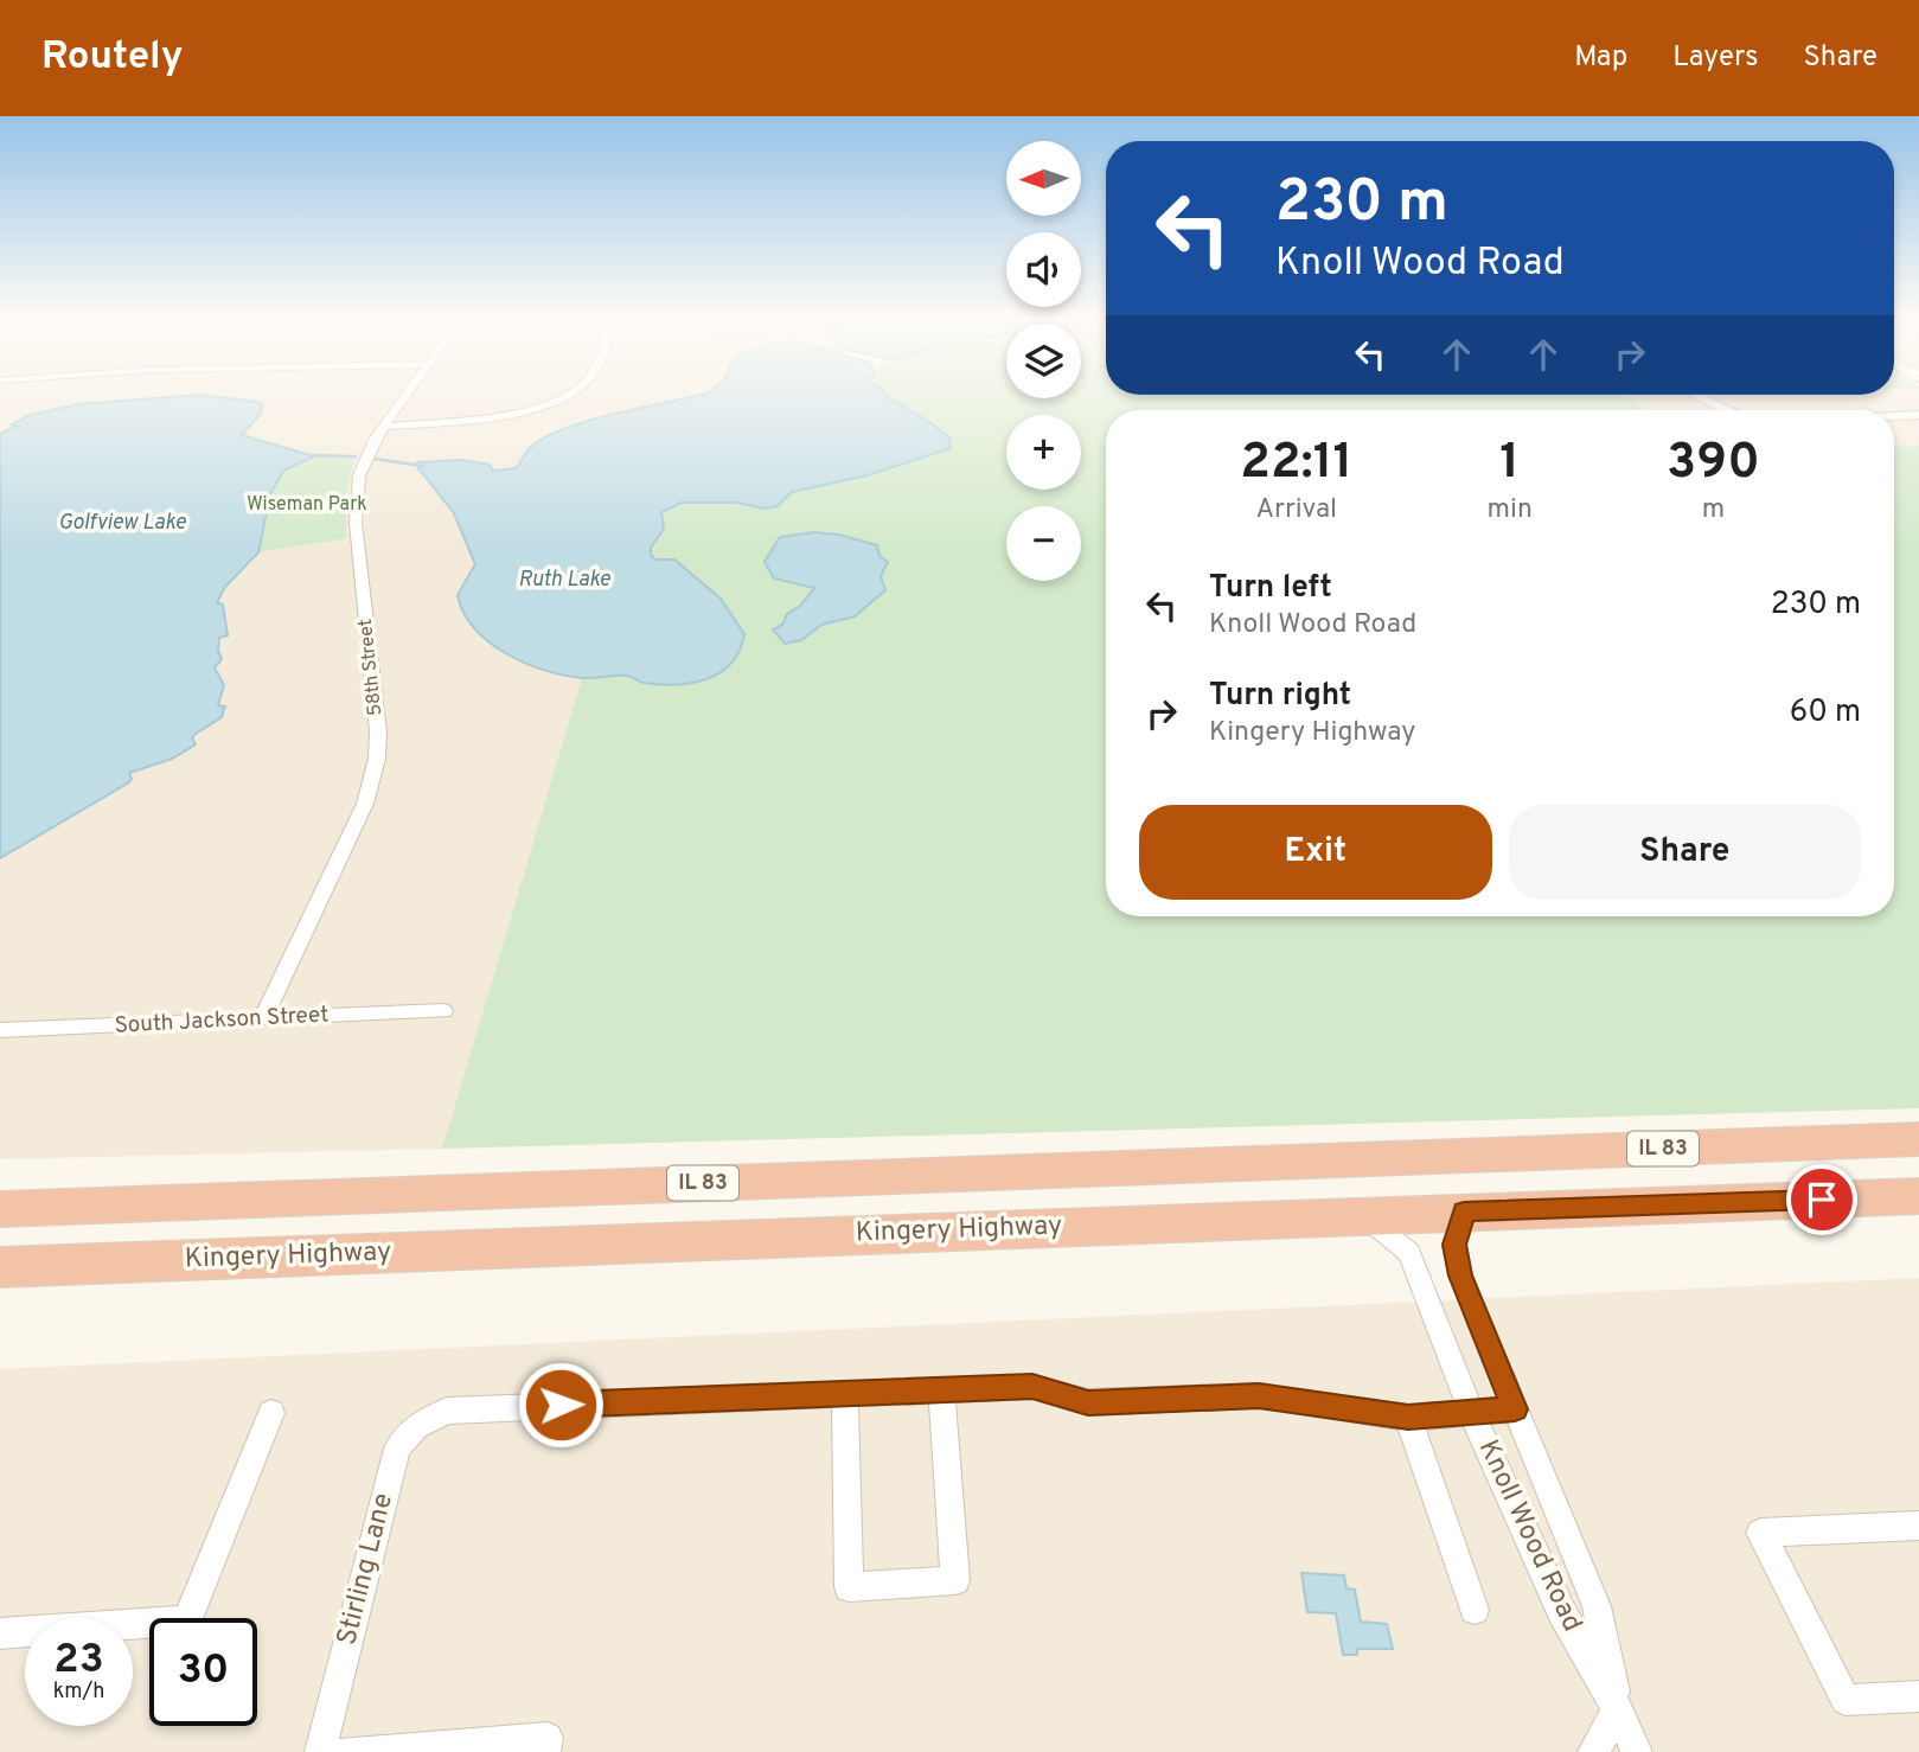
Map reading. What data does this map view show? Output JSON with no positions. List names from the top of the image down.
{
  "streets": {
    "highway": ["IL 83", "Kingery Highway"],
    "street": [
      "58th Street",
      "South Jackson Street",
      "Knoll Wood Road",
      "Stirling Lane"
    ]
  },
  "crossings": [
    ["58th Street", "South Jackson Street"],
    ["Kingery Highway", "Knoll Wood Road"]
  ],
  "water": ["Golfview Lake", "Ruth Lake"],
  "parks": ["Wiseman Park"],
  "north": "left",
  "page": {
    "header": "Routely",
    "nav": ["Map", "Layers", "Share"],
    "map_buttons": ["+", "−"],
    "turn": ["230 m", "Knoll Wood Road"],
    "eta": [
      "22:11",
      "Arrival",
      "1",
      "min",
      "390",
      "m"
    ],
    "list": [
      {
        "name": "Turn left",
        "note": "Knoll Wood Road",
        "value": "230 m"
      },
      {
        "name": "Turn right",
        "note": "Kingery Highway",
        "value": "60 m"
      }
    ],
    "buttons": ["Exit", "Share"],
    "speed": "23 km/h",
    "limit": "30"
  }
}
